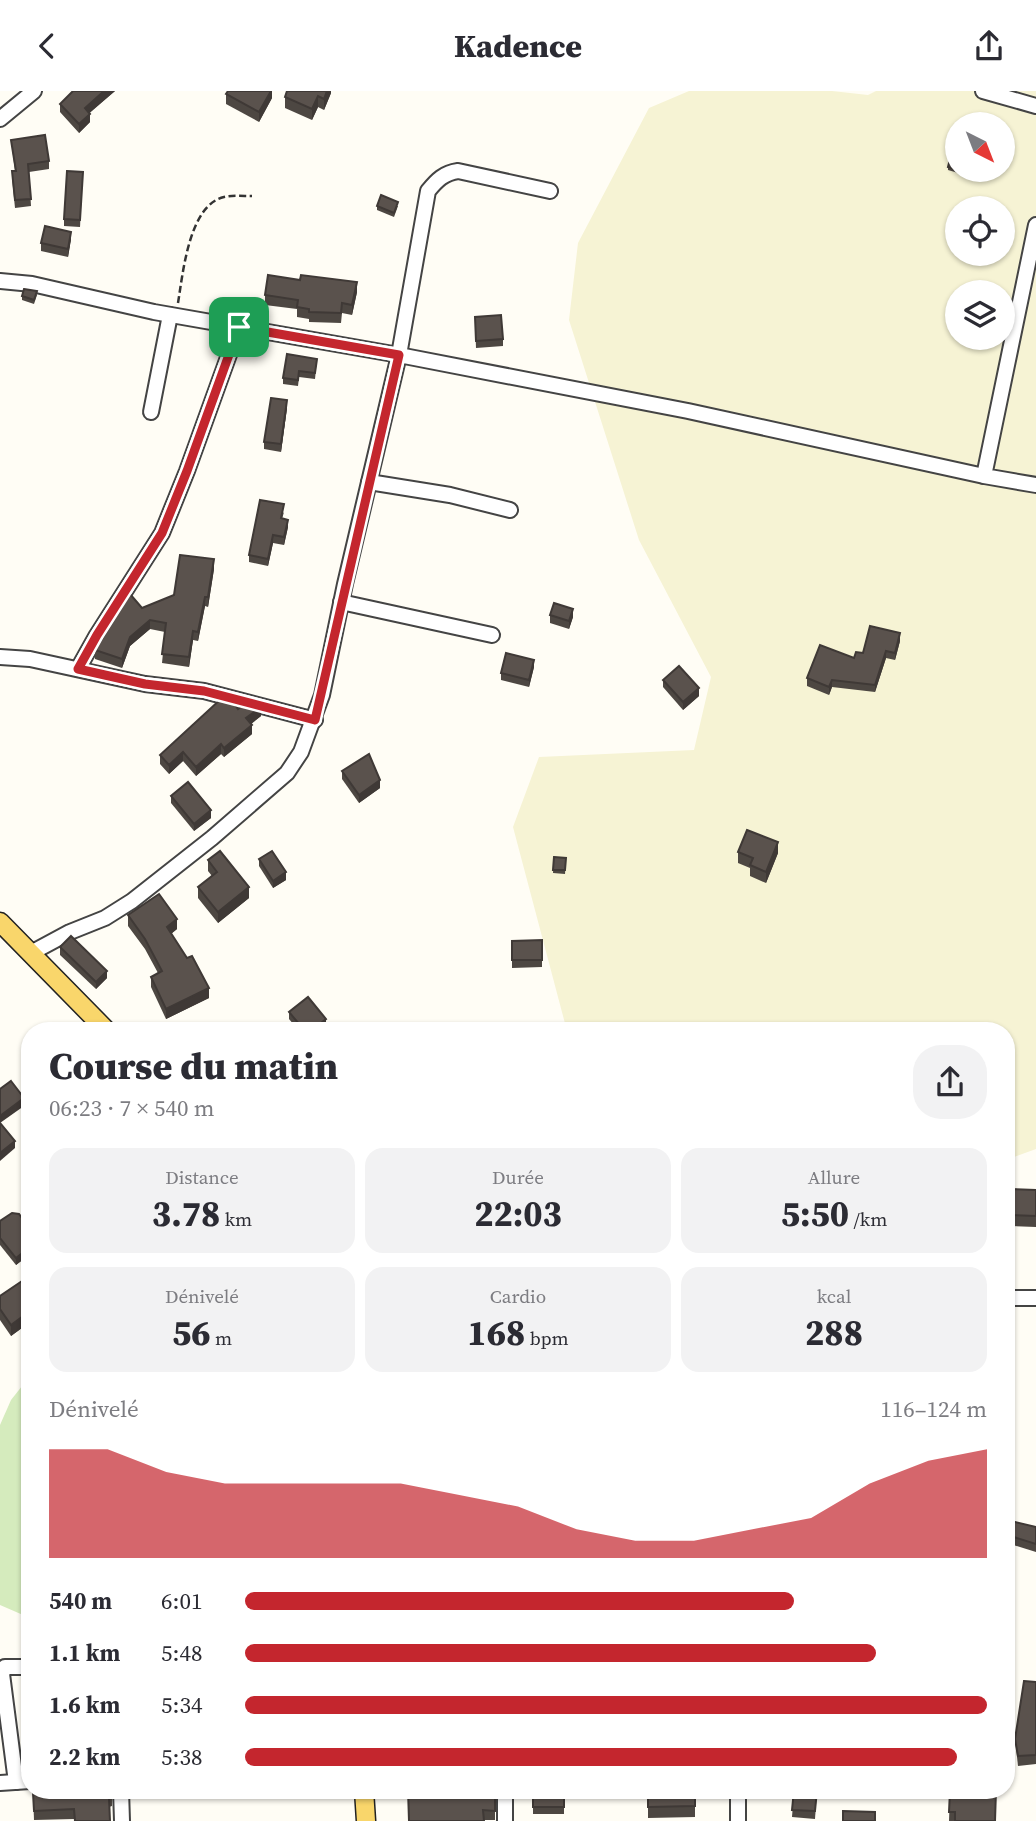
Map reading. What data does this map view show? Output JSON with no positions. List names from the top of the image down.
{
  "north": "bottom right",
  "page": {
    "header": "Kadence",
    "heading": ["Course du matin", "06:23 · 7 × 540 m"],
    "stats": [
      ["Distance", "3.78 km"],
      ["Durée", "22:03"],
      ["Allure", "5:50 /km"],
      ["Dénivelé", "56 m"],
      ["Cardio", "168 bpm"],
      ["kcal", "288"]
    ],
    "chart": ["Dénivelé", "116–124 m"],
    "list": [
      {
        "name": "540 m",
        "note": "6:01"
      },
      {
        "name": "1.1 km",
        "note": "5:48"
      },
      {
        "name": "1.6 km",
        "note": "5:34"
      },
      {
        "name": "2.2 km",
        "note": "5:38"
      }
    ]
  }
}
